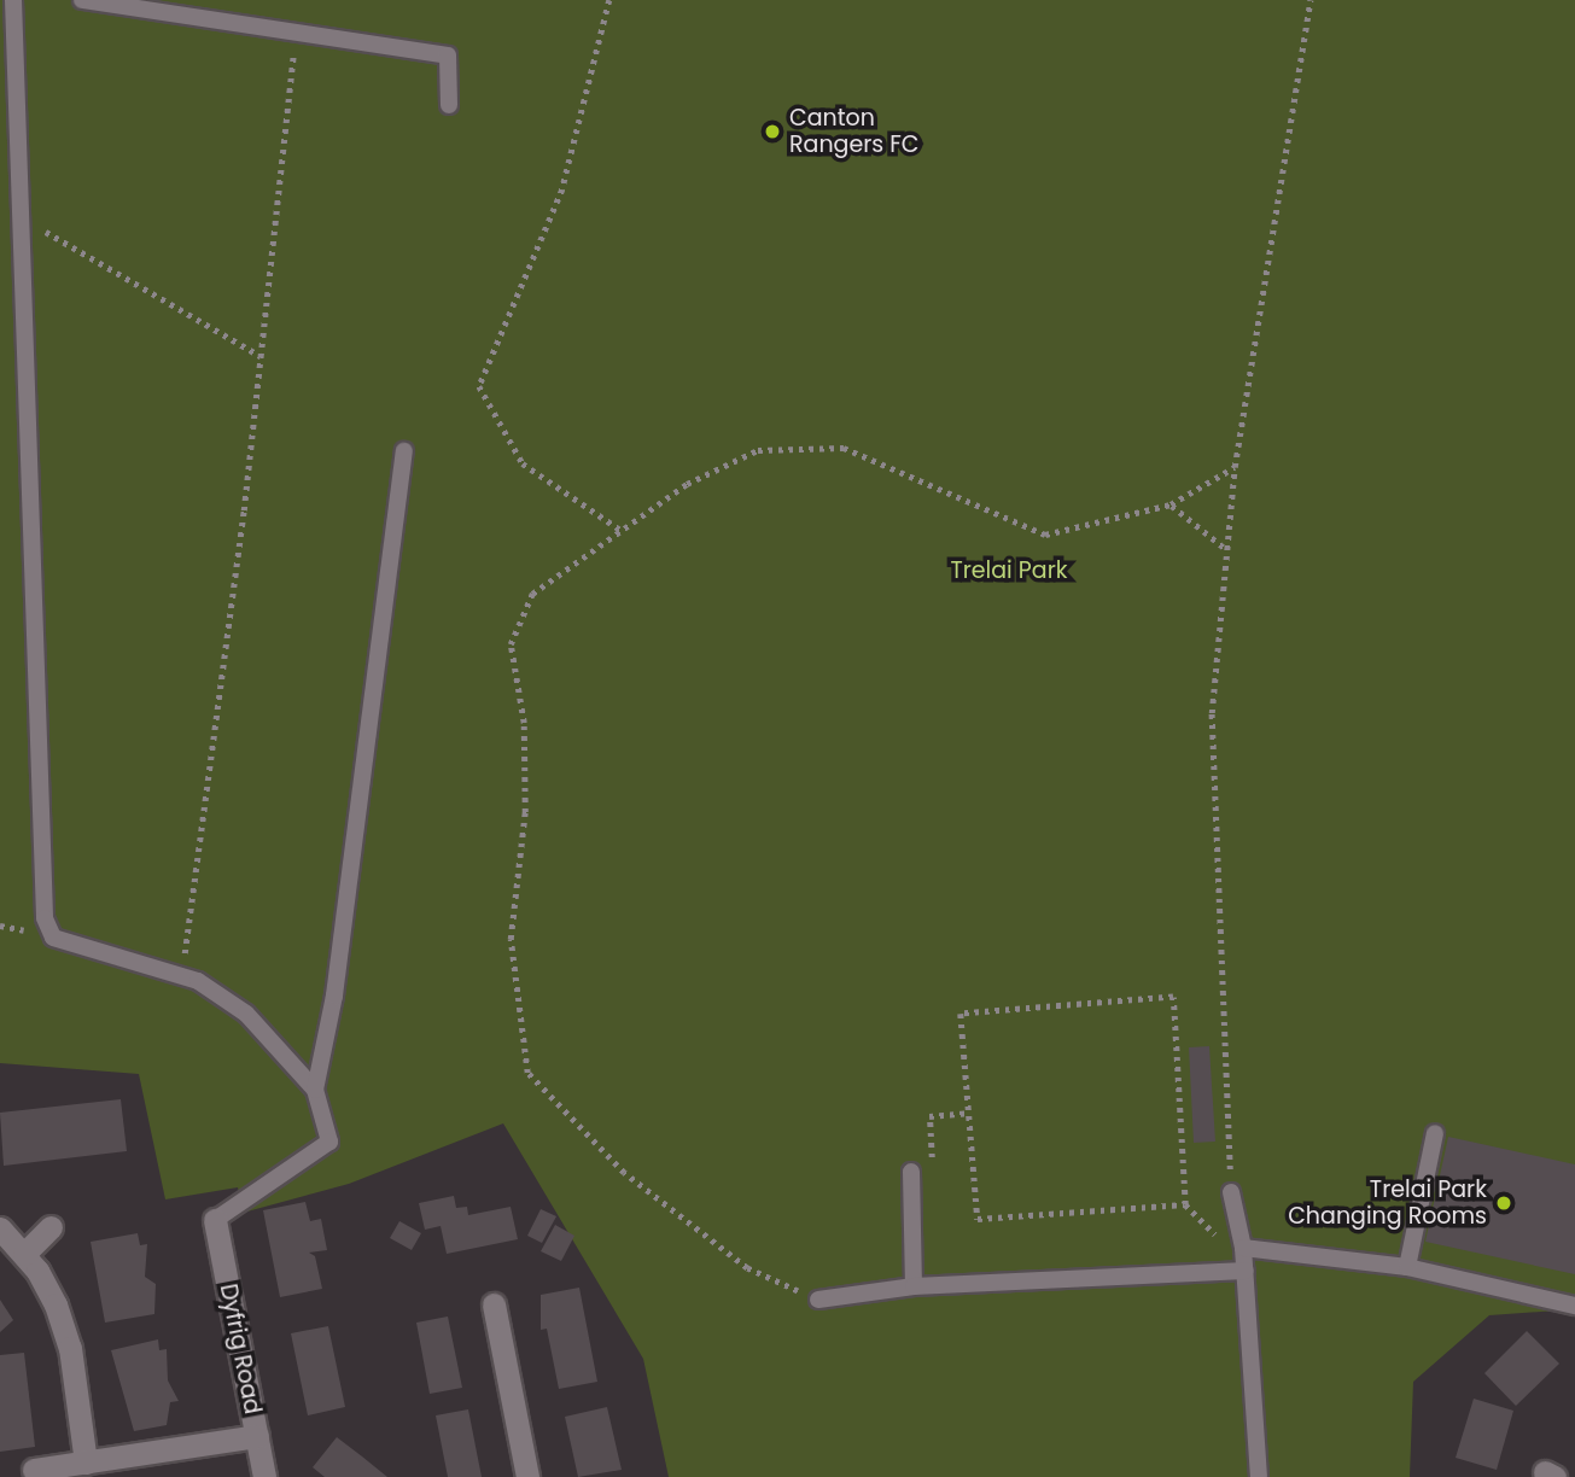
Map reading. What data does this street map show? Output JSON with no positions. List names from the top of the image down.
{
  "streets": {
    "street": ["Dyfrig Road"]
  },
  "parks": ["Trelai Park"],
  "places": ["Canton Rangers FC", "Trelai Park Changing Rooms"]
}
